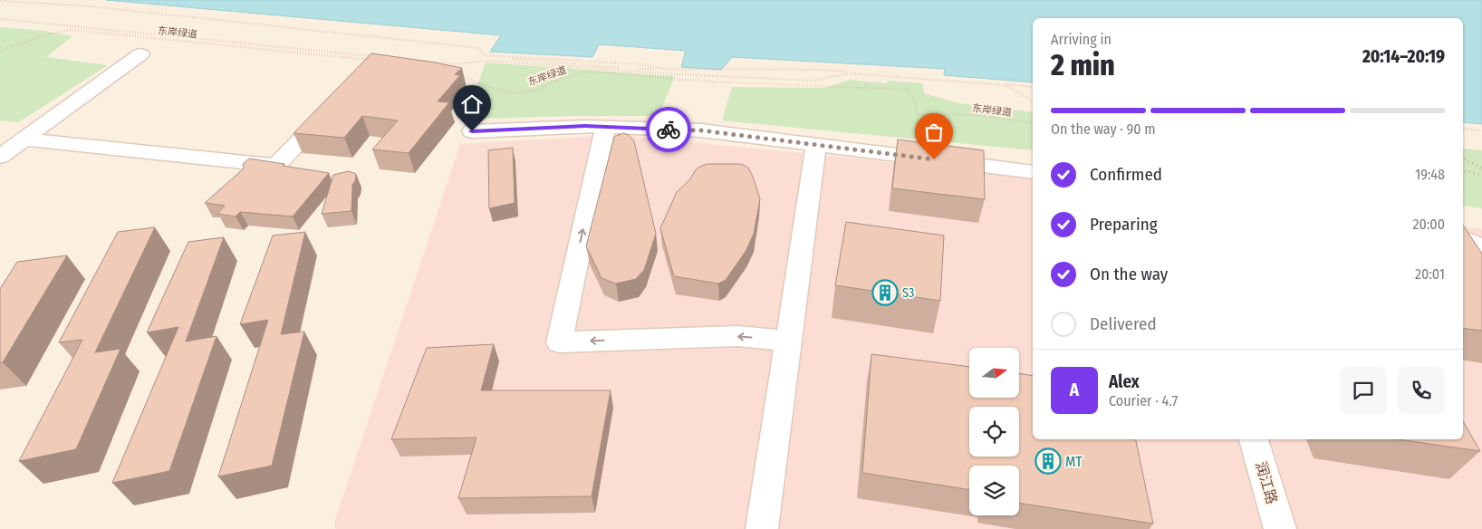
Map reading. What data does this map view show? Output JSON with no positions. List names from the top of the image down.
{
  "streets": {
    "street": ["润江路"],
    "path": ["东岸绿道"]
  },
  "places": {
    "building": ["S3", "MT"]
  },
  "north": "right",
  "page": {
    "heading": ["2 min", "Arriving in", "20:14–20:19"],
    "panel": ["Alex", "Courier · 4.7"],
    "bar": "On the way · 90 m",
    "list": [
      ["Confirmed", "19:48"],
      ["Preparing", "20:00"],
      ["On the way", "20:01"],
      "Delivered"
    ],
    "round": "A"
  }
}
